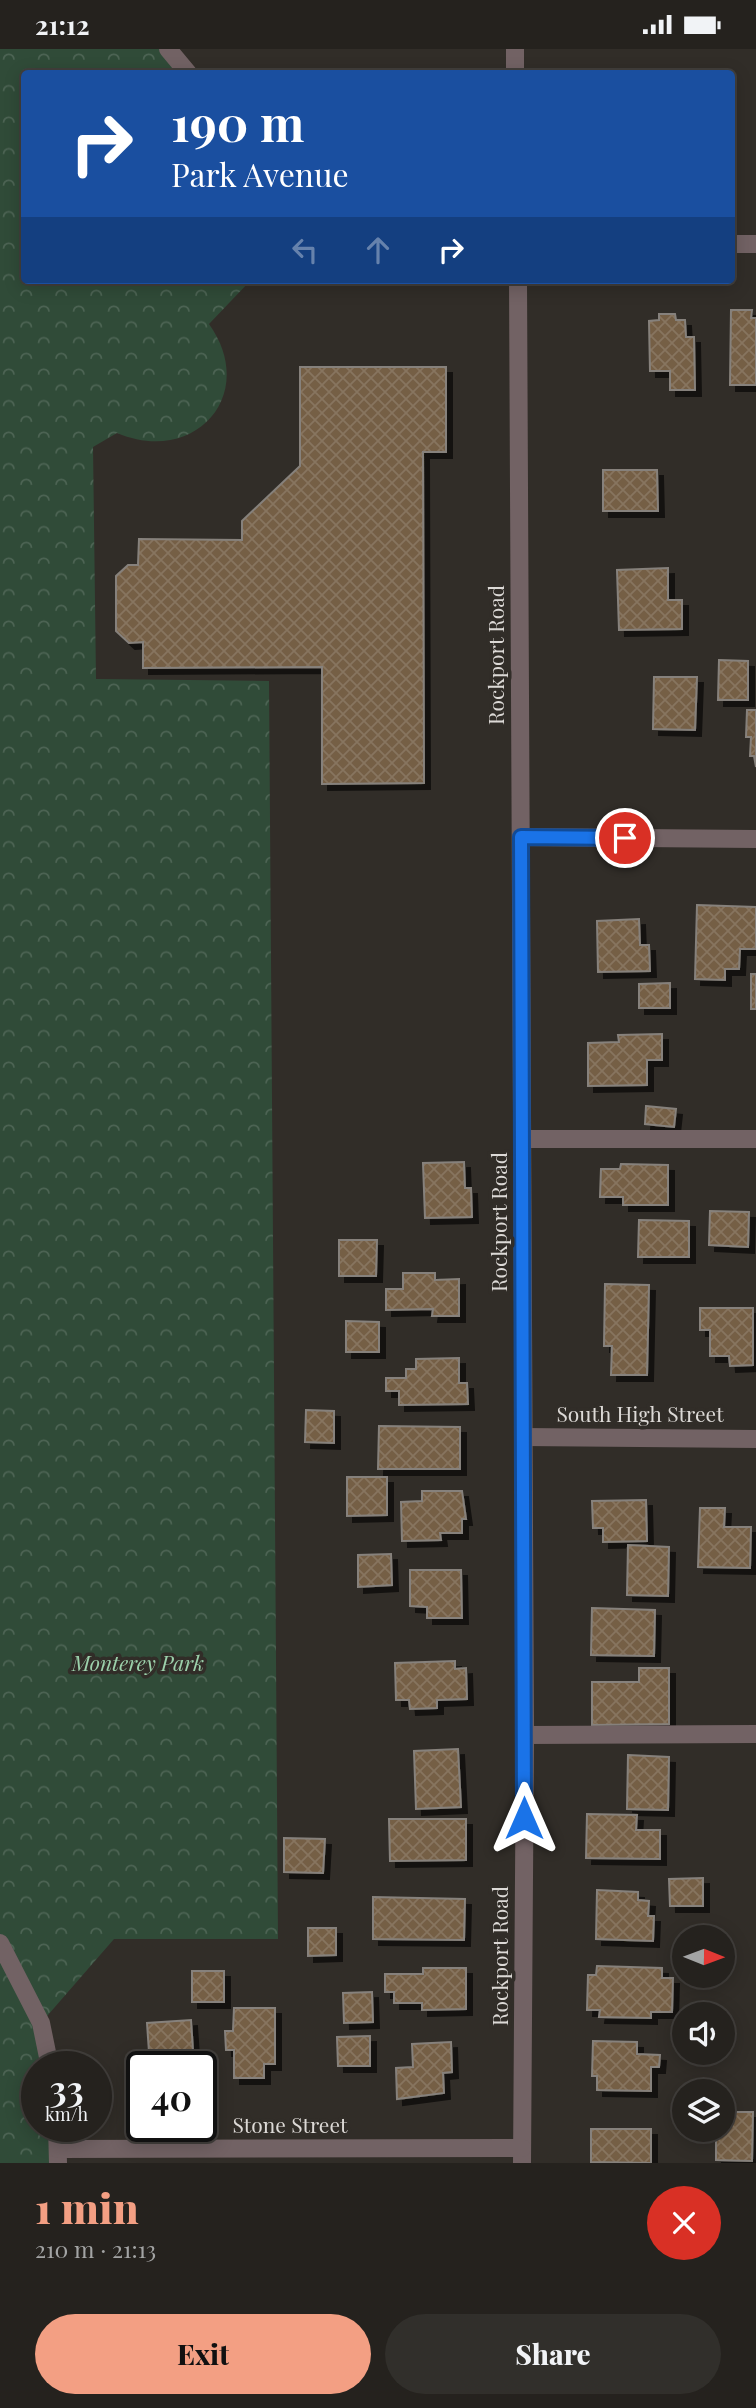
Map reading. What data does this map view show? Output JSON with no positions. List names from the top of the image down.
{
  "streets": {
    "street": ["Rockport Road", "South High Street", "Stone Street"]
  },
  "crossings": [
    ["Rockport Road", "South High Street"],
    ["Rockport Road", "Stone Street"]
  ],
  "parks": ["Monterey Park"],
  "north": "right",
  "page": {
    "status": "21:12",
    "turn": ["190 m", "Park Avenue"],
    "speed": "33 km/h",
    "limit": "40",
    "heading": ["1 min", "210 m · 21:13"],
    "buttons": ["Exit", "Share"]
  }
}
